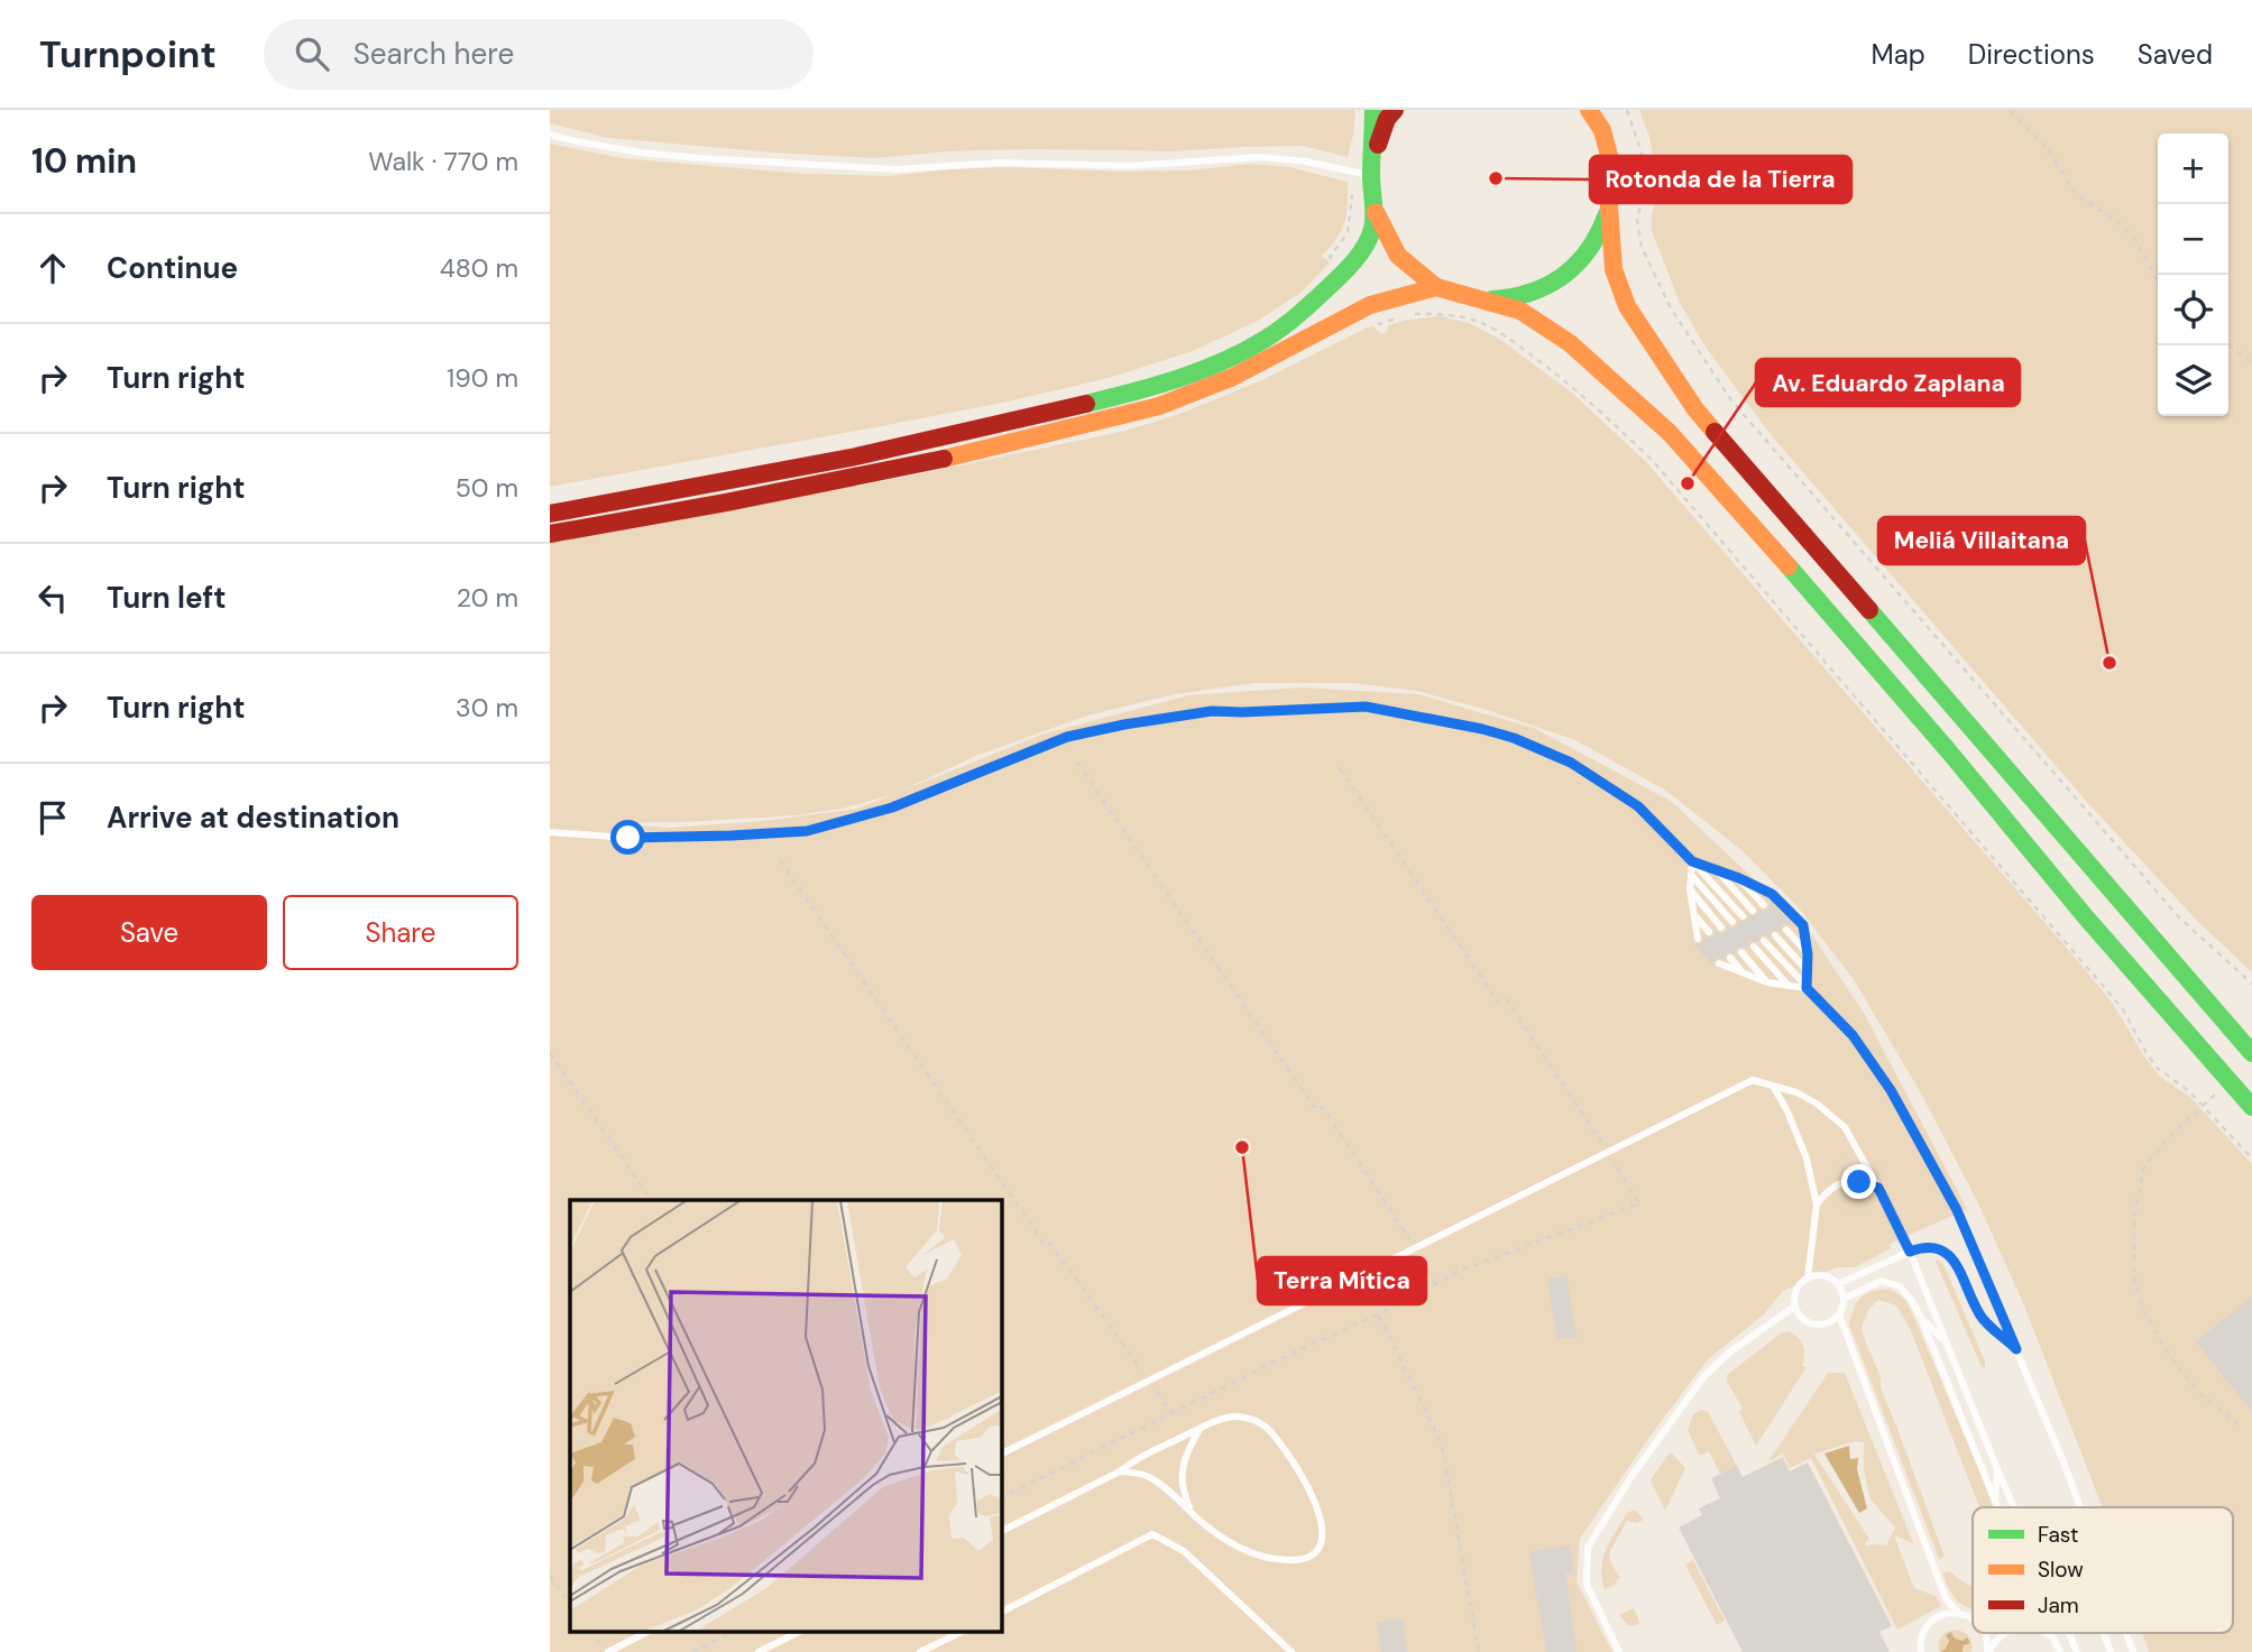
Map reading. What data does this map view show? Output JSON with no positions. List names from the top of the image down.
{
  "places": [
    "Rotonda de la Tierra",
    "Av. Eduardo Zaplana",
    "Meliá Villaitana",
    "Terra Mítica"
  ],
  "legend": ["Fast", "Slow", "Jam"],
  "page": {
    "header": "Turnpoint",
    "search": "Search here",
    "nav": ["Map", "Directions", "Saved"],
    "heading": ["10 min", "Walk · 770 m"],
    "map_buttons": ["+", "−"],
    "list": [
      ["Continue", "480 m"],
      ["Turn right", "190 m"],
      ["Turn right", "50 m"],
      ["Turn left", "20 m"],
      ["Turn right", "30 m"],
      "Arrive at destination"
    ],
    "buttons": ["Save", "Share"]
  }
}
